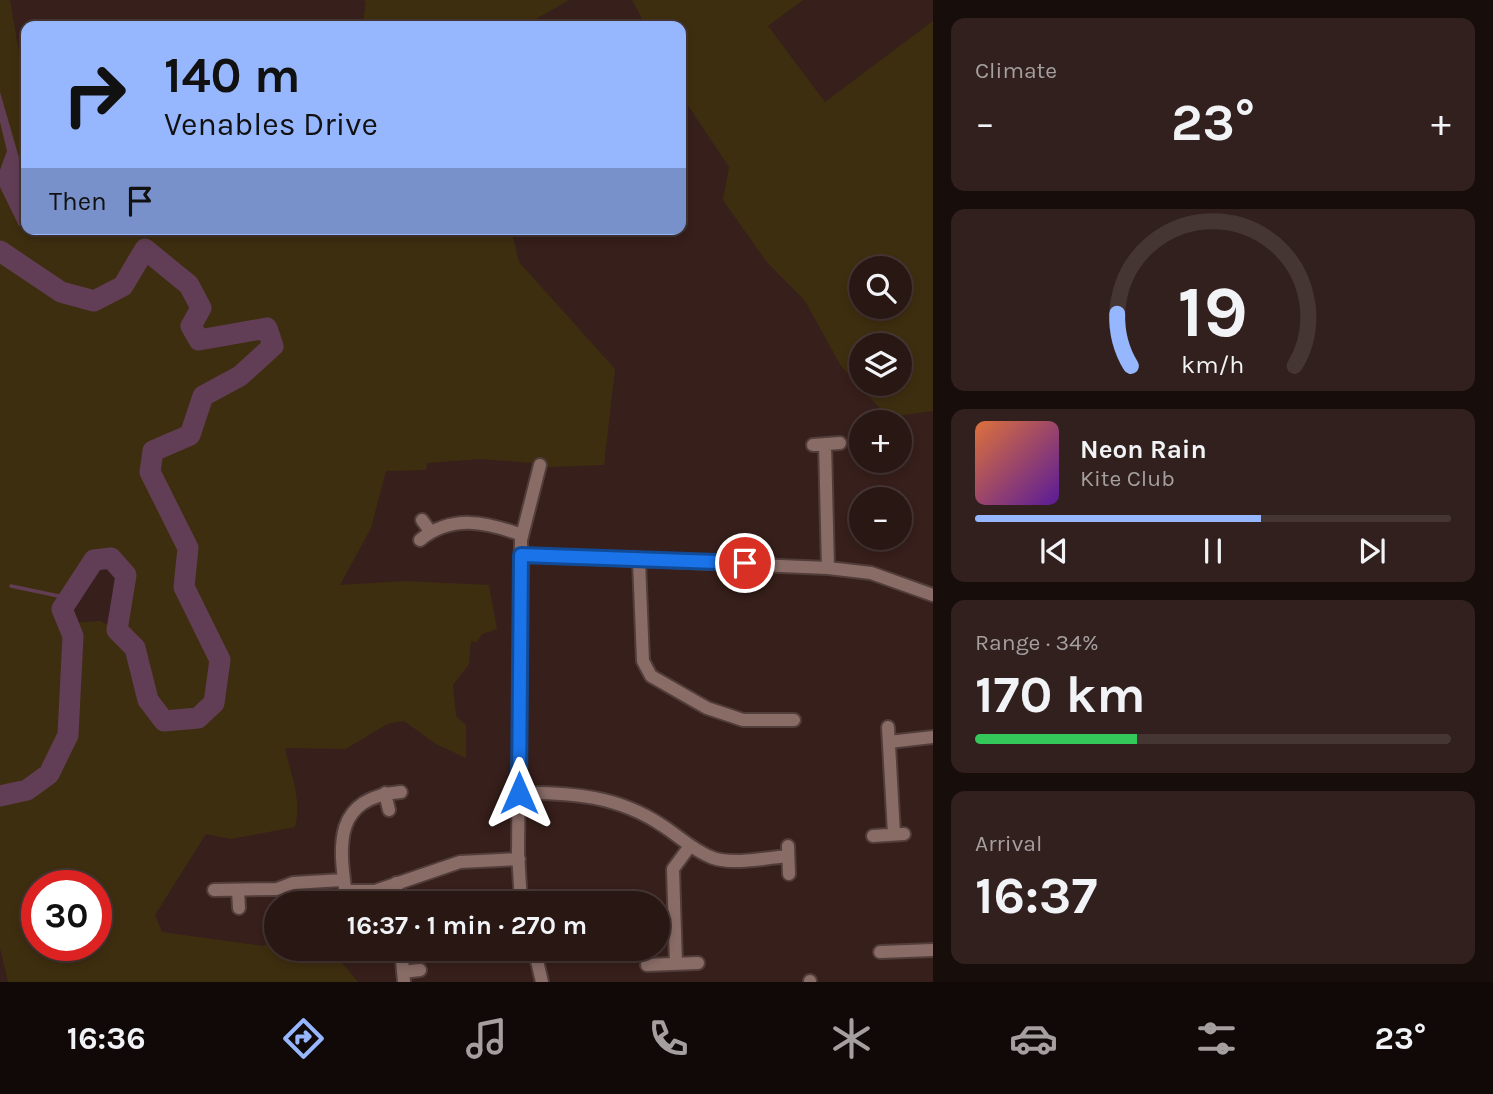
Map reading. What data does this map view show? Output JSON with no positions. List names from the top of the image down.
{
  "page": {
    "tile": [
      "Climate",
      ["Range · 34%", "170 km"],
      ["Arrival", "16:37"]
    ],
    "turn": ["140 m", "Venables Drive"],
    "heat": ["−", "23°", "+"],
    "then": "Then",
    "map_buttons": ["+", "−"],
    "song": ["Neon Rain", "Kite Club"],
    "limit": "30",
    "trip": "16:37 · 1 min · 270 m",
    "tabs": ["16:36", "23°"],
    "gauge": ["19", "km/h"]
  }
}
